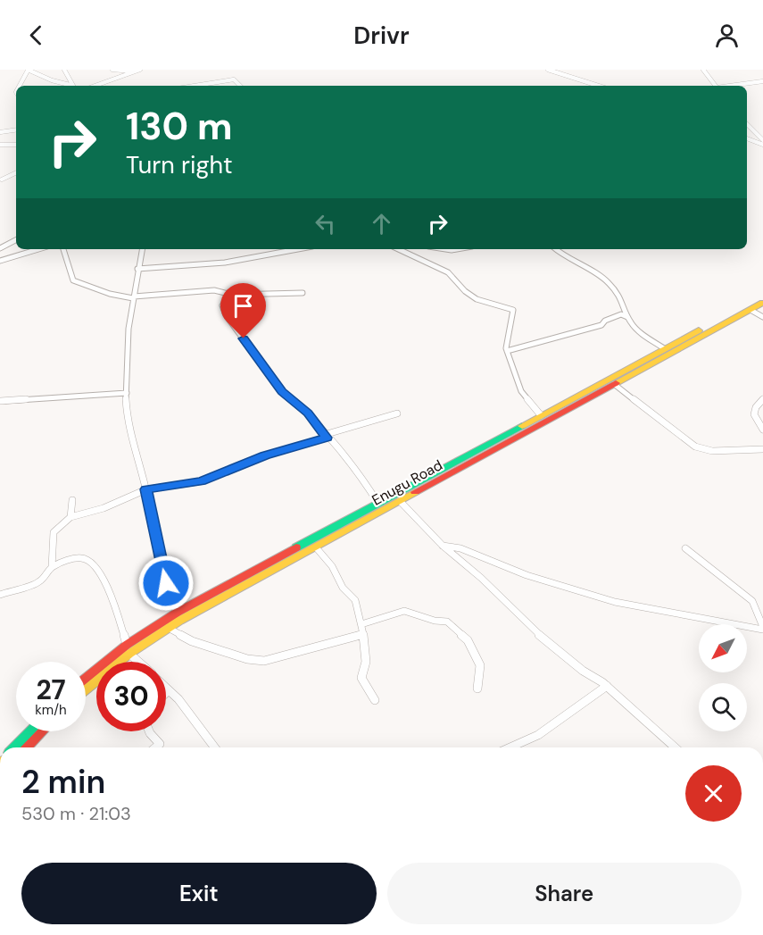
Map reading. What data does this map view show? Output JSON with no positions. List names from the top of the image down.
{
  "streets": {
    "main road": ["Enugu Road"]
  },
  "north": "bottom left",
  "page": {
    "header": "Drivr",
    "turn": ["130 m", "Turn right"],
    "speed": "27 km/h",
    "limit": "30",
    "heading": ["2 min", "530 m · 21:03"],
    "buttons": ["Exit", "Share"]
  }
}
